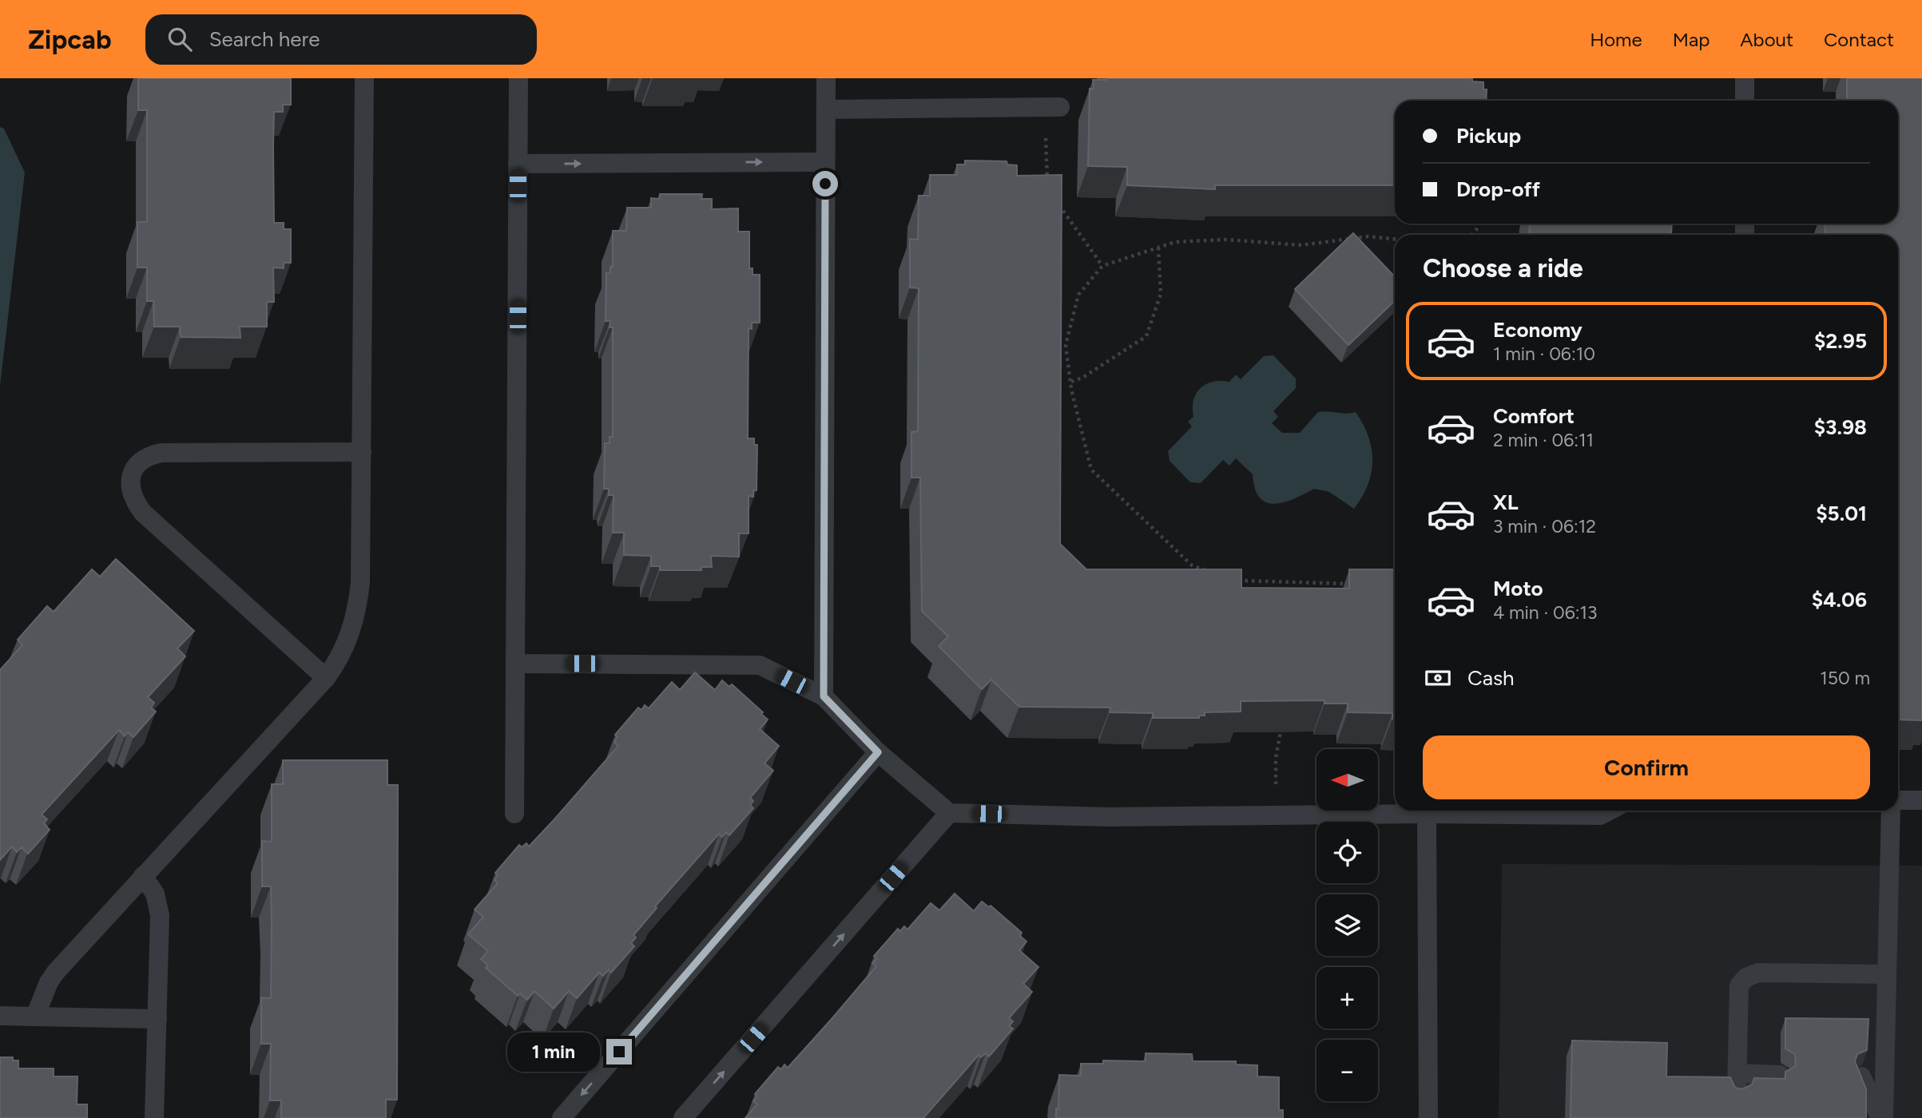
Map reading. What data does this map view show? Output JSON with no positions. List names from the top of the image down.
{
  "north": "left",
  "page": {
    "header": "Zipcab",
    "search": "Search here",
    "nav": [
      "Home",
      "Map",
      "About",
      "Contact"
    ],
    "banner": ["Pickup", "Drop-off"],
    "heading": "Choose a ride",
    "list": [
      {
        "name": "Economy",
        "note": "1 min · 06:10",
        "value": "$2.95"
      },
      {
        "name": "Comfort",
        "note": "2 min · 06:11",
        "value": "$3.98"
      },
      {
        "name": "XL",
        "note": "3 min · 06:12",
        "value": "$5.01"
      },
      {
        "name": "Moto",
        "note": "4 min · 06:13",
        "value": "$4.06"
      }
    ],
    "pay": ["Cash", "150 m"],
    "buttons": "Confirm",
    "map_buttons": ["+", "−"],
    "bubble": "1 min"
  }
}
